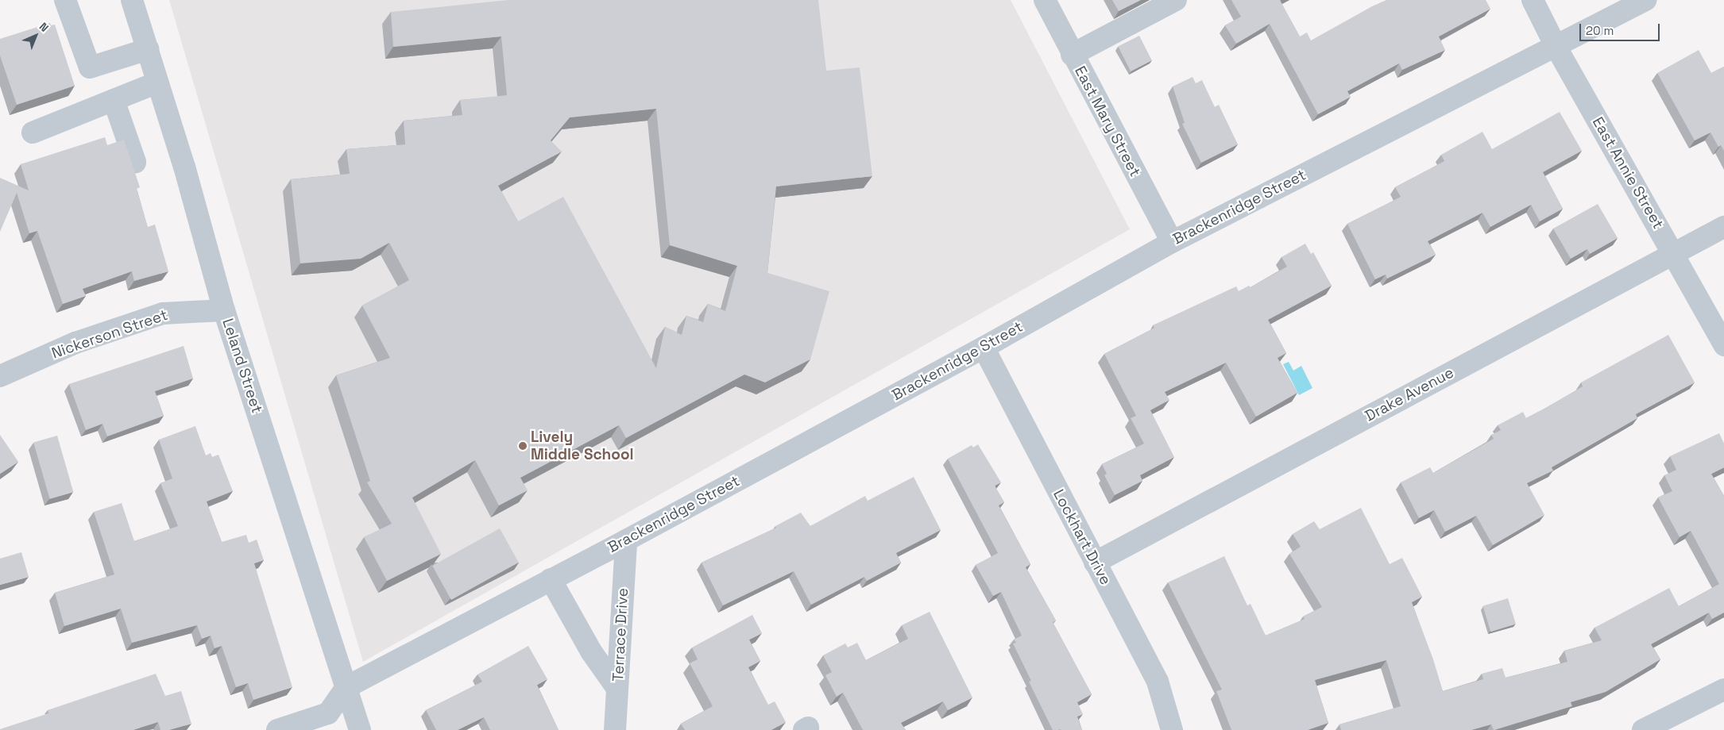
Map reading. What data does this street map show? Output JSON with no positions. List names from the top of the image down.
{
  "streets": {
    "street": [
      "East Mary Street",
      "East Annie Street",
      "Brackenridge Street",
      "Nickerson Street",
      "Leland Street",
      "Drake Avenue",
      "Lockhart Drive",
      "Terrace Drive"
    ]
  },
  "crossings": [
    ["East Mary Street", "Brackenridge Street"],
    ["East Annie Street", "Brackenridge Street"],
    ["East Annie Street", "Drake Avenue"],
    ["Brackenridge Street", "Leland Street"],
    ["Brackenridge Street", "Lockhart Drive"],
    ["Brackenridge Street", "Terrace Drive"],
    ["Nickerson Street", "Leland Street"],
    ["Drake Avenue", "Lockhart Drive"]
  ],
  "places": ["Lively Middle School"],
  "scale_bar": "20 m",
  "north": "top right"
}
